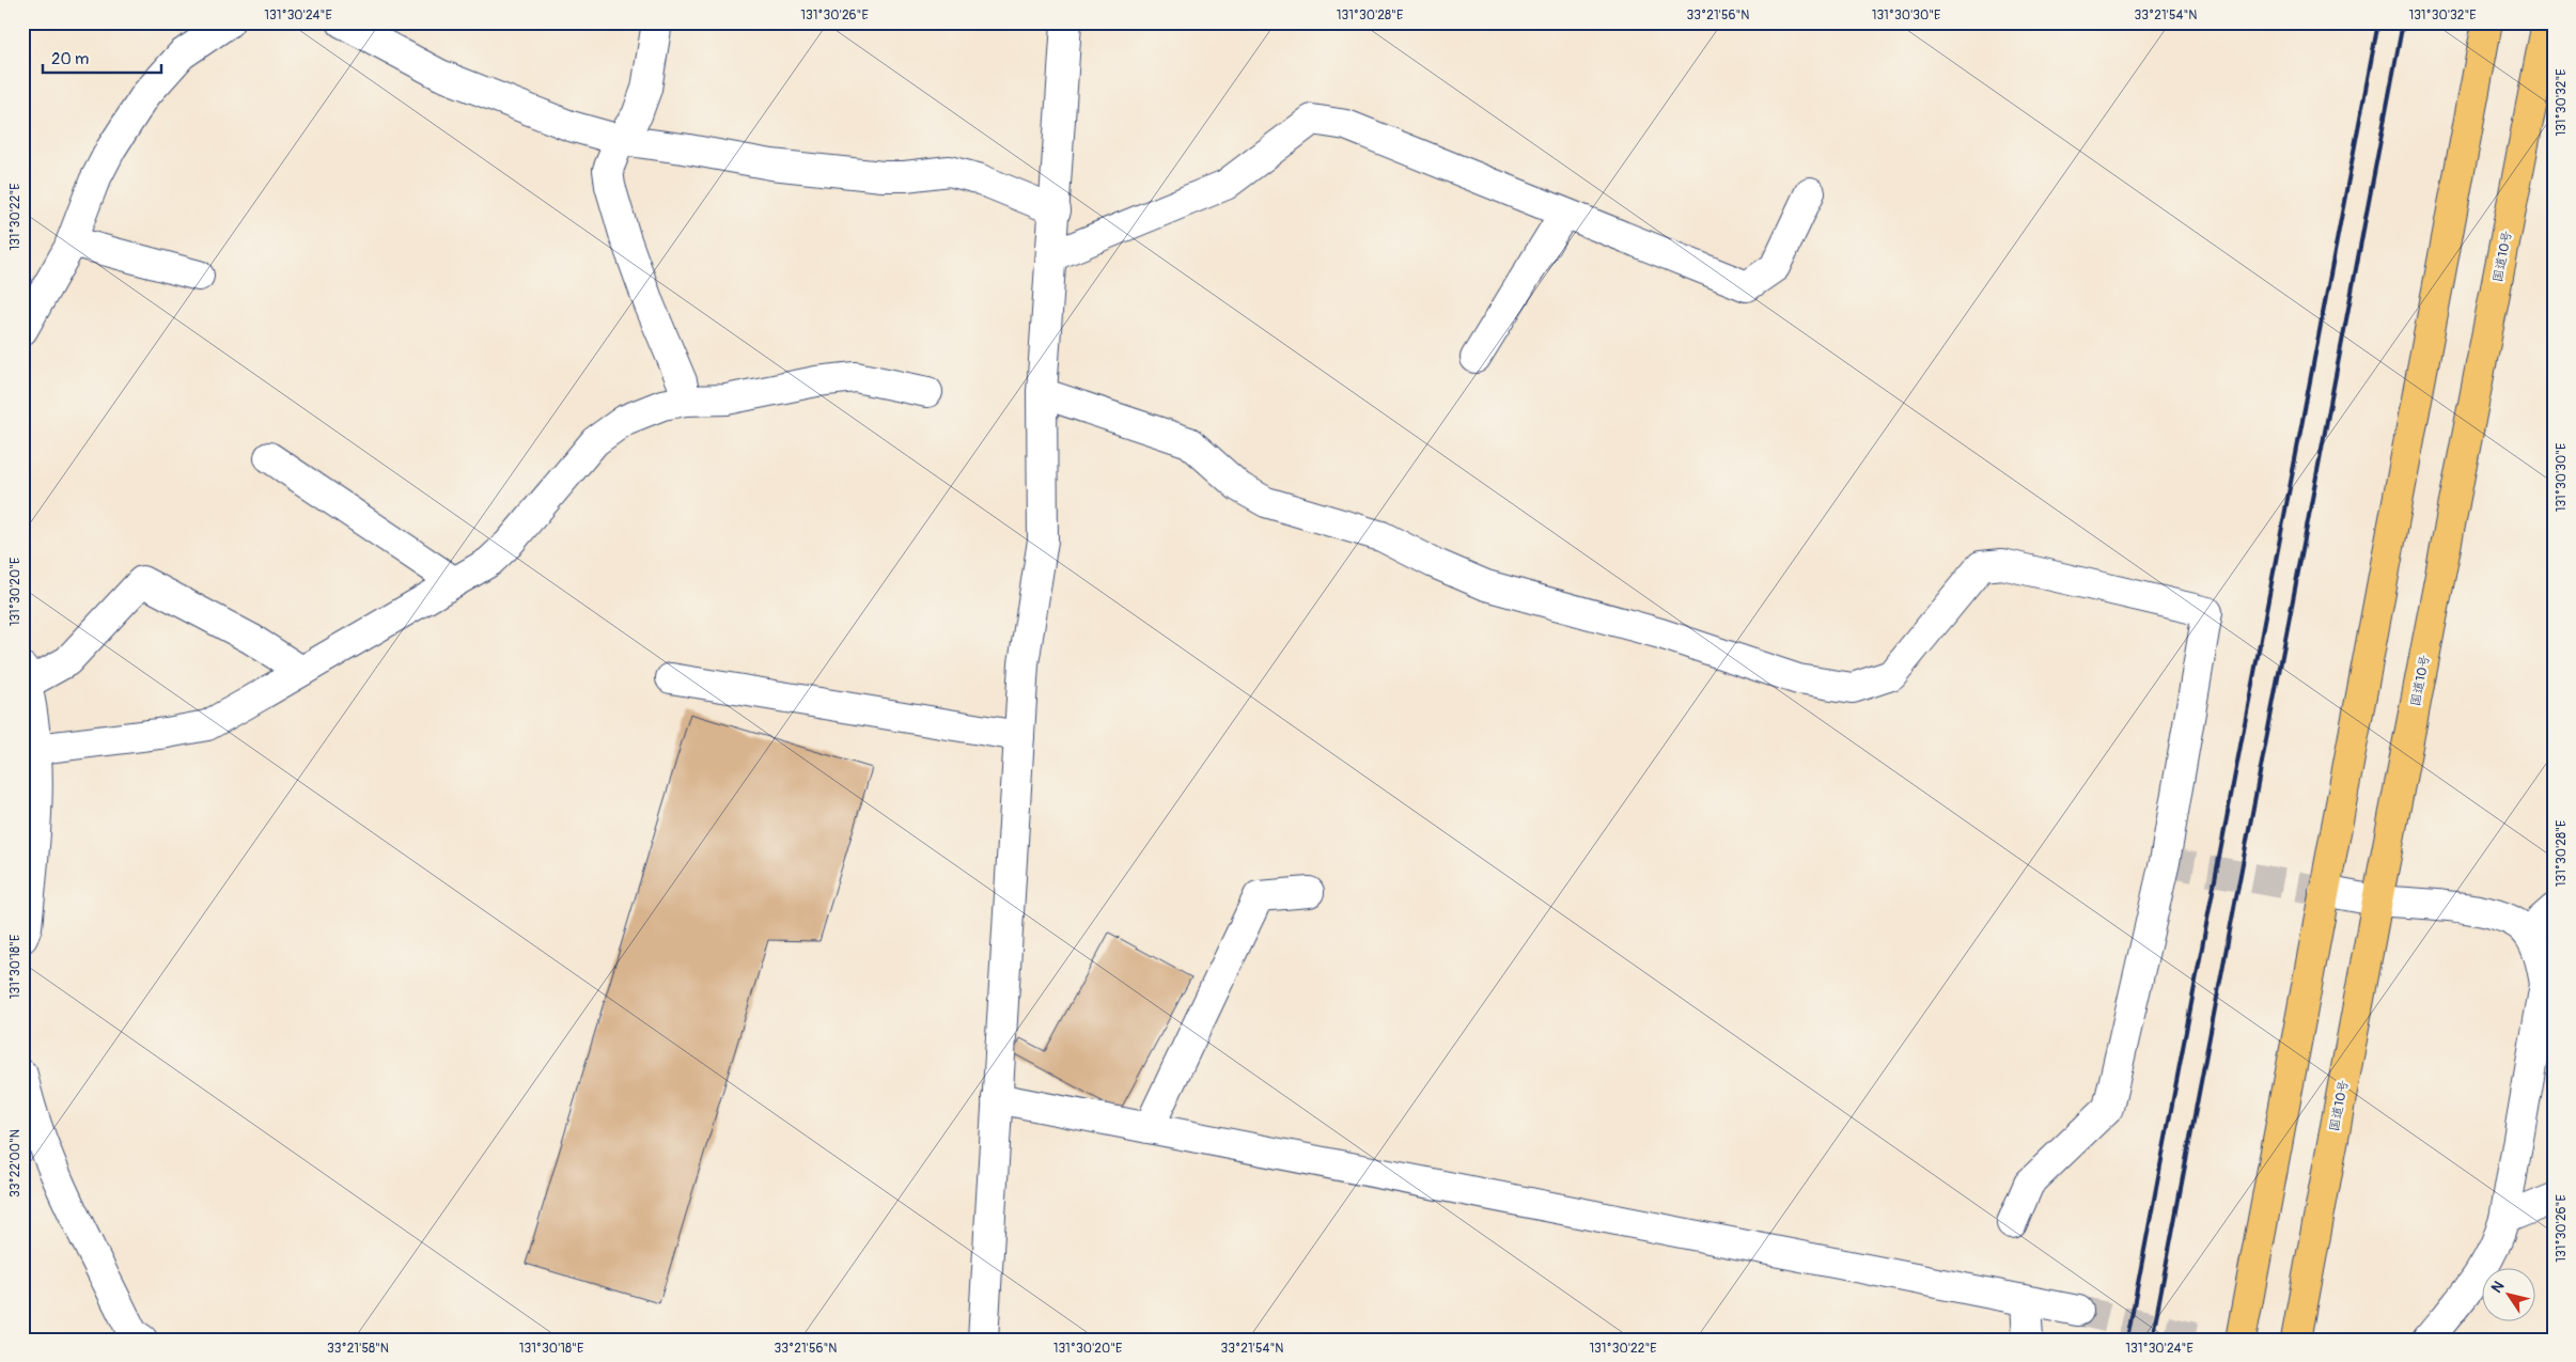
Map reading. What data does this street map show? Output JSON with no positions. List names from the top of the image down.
{
  "streets": {
    "highway": ["国道10号"]
  },
  "scale_bar": "20 m",
  "north": "top left",
  "coordinates": [
    "131°30'24\"E",
    "131°30'26\"E",
    "131°30'28\"E",
    "33°21'56\"N",
    "131°30'30\"E",
    "33°21'54\"N",
    "131°30'32\"E",
    "131°30'22\"E",
    "131°30'20\"E",
    "131°30'18\"E",
    "33°22'00\"N",
    "33°21'58\"N"
  ]
}
